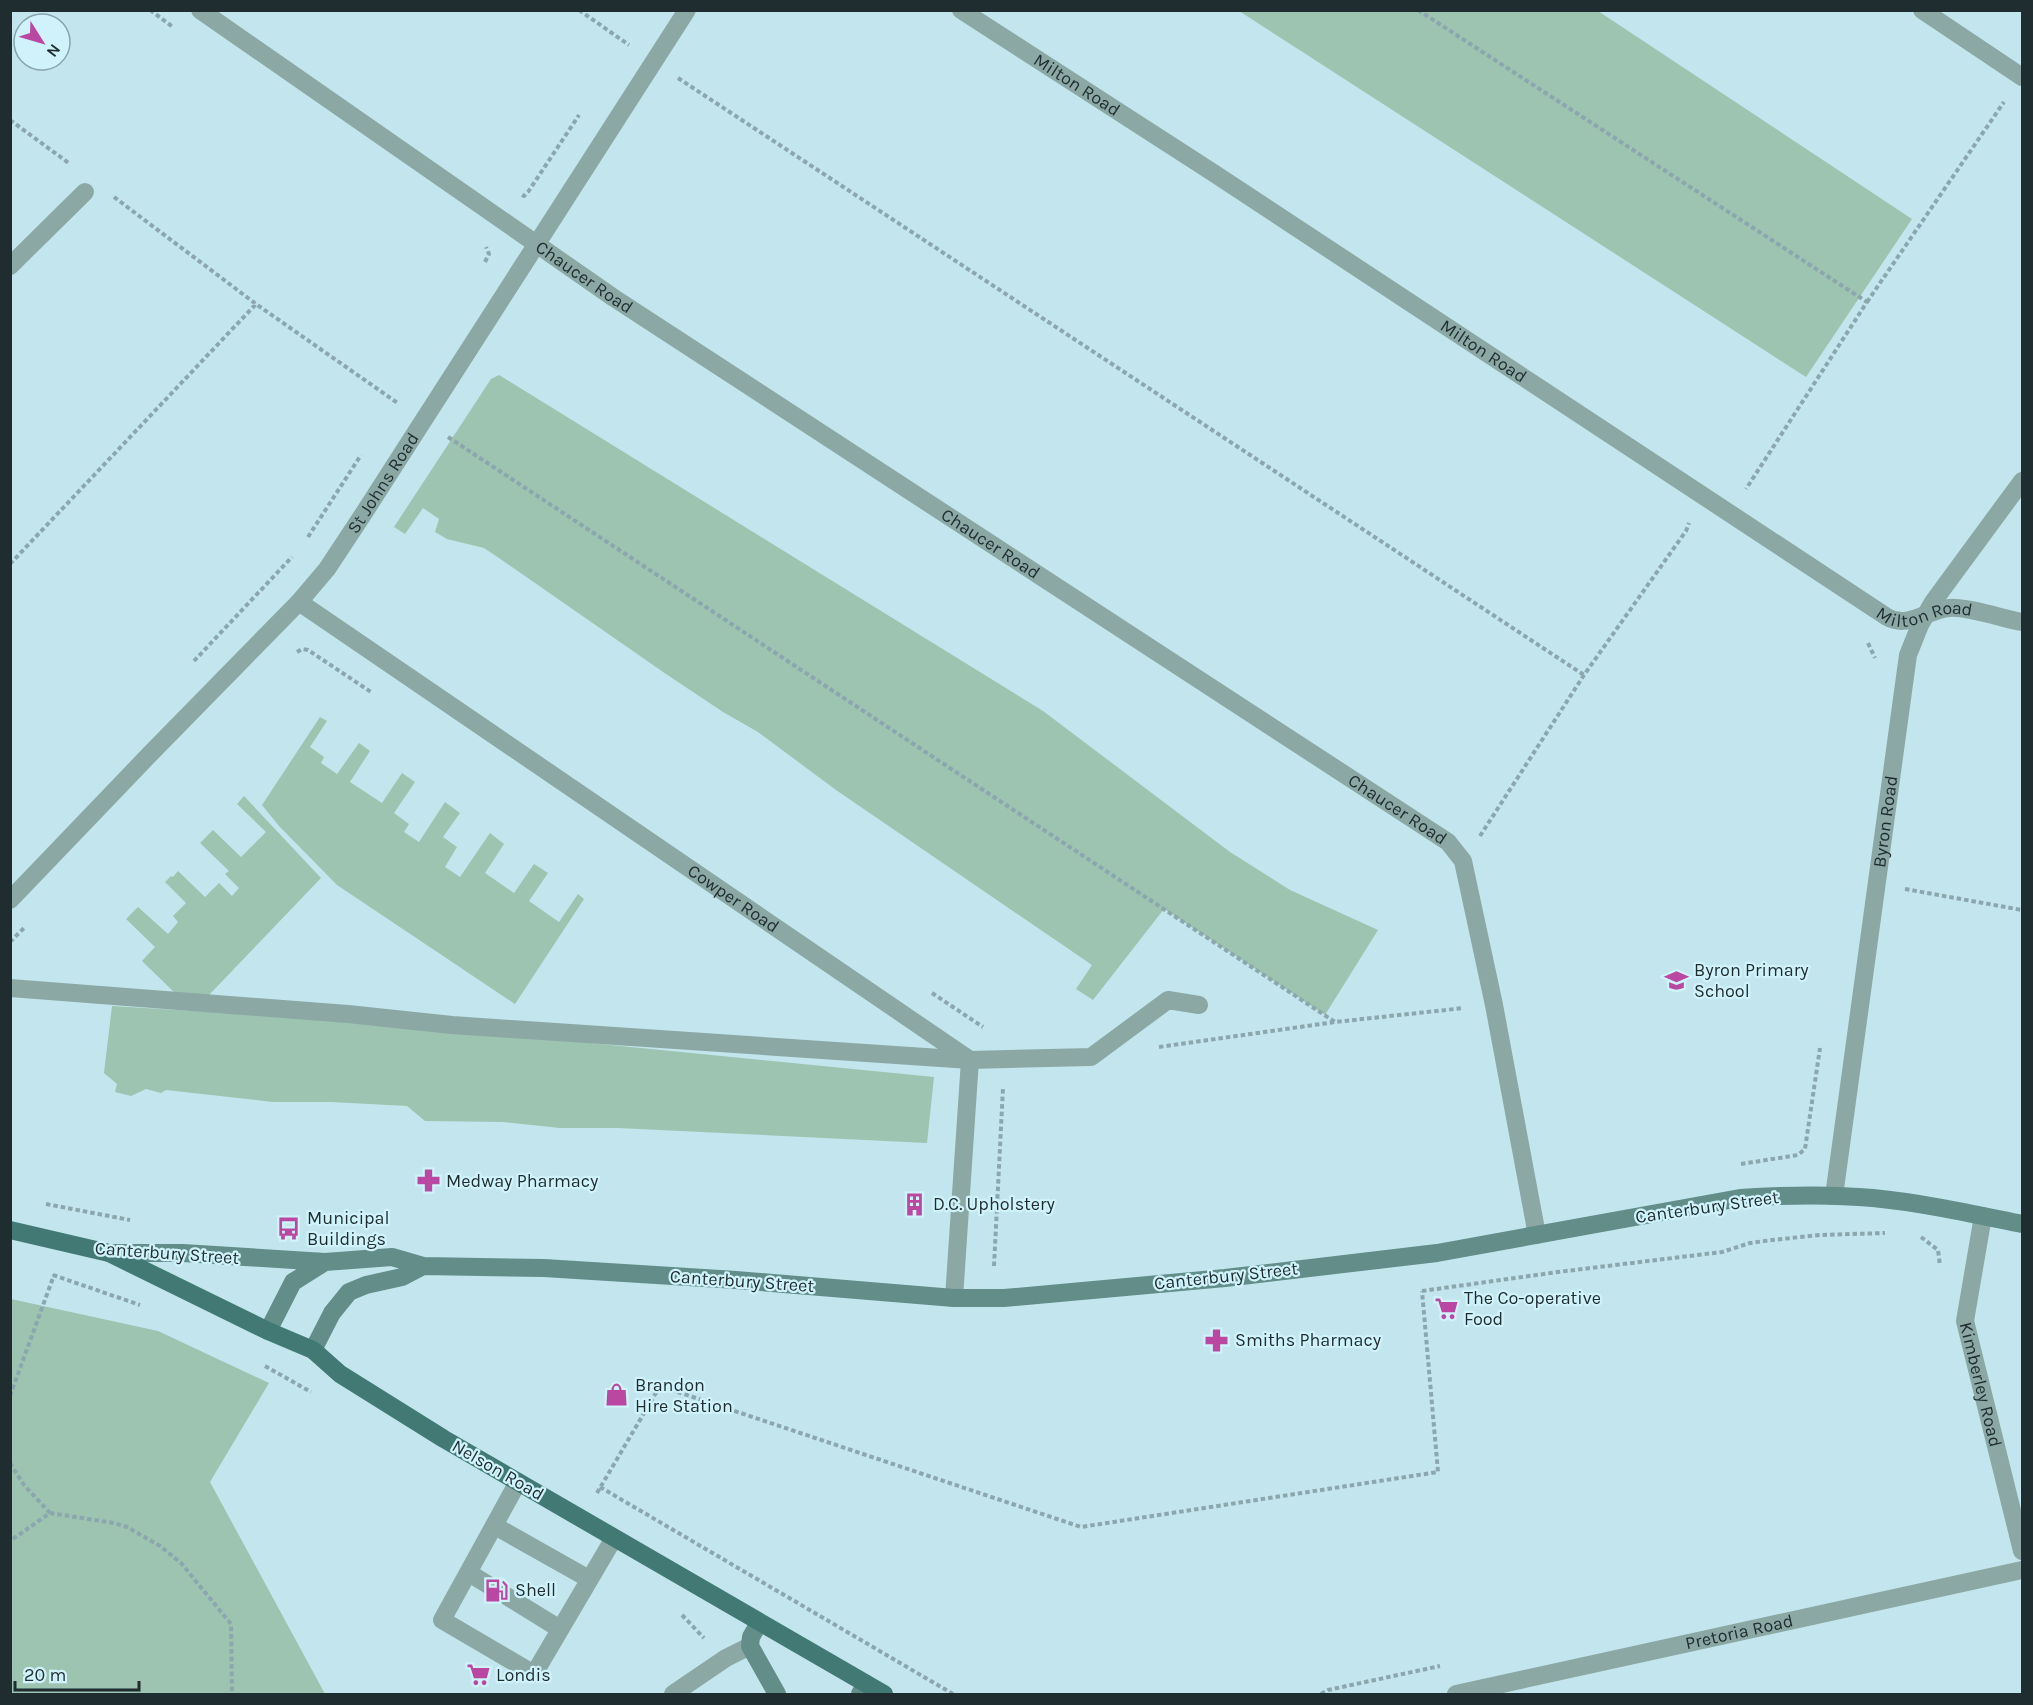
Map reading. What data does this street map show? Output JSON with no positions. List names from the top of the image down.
{
  "streets": {
    "main road": ["Canterbury Street", "Nelson Road"],
    "street": [
      "Milton Road",
      "Chaucer Road",
      "St Johns Road",
      "Byron Road",
      "Cowper Road",
      "Kimberley Road",
      "Pretoria Road"
    ]
  },
  "crossings": [
    ["Milton Road", "Byron Road"],
    ["Chaucer Road", "St Johns Road"],
    ["Chaucer Road", "Canterbury Street"],
    ["St Johns Road", "Cowper Road"],
    ["Byron Road", "Canterbury Street"],
    ["Canterbury Street", "Kimberley Road"],
    ["Canterbury Street", "Nelson Road"]
  ],
  "places": {
    "school or university": ["Byron Primary School"],
    "pharmacy": ["Medway Pharmacy", "Smiths Pharmacy"],
    "building": ["D.C. Upholstery"],
    "bus stop": ["Municipal Buildings"],
    "supermarket": ["The Co-operative Food", "Londis"],
    "shop": ["Brandon Hire Station"],
    "fuel station": ["Shell"]
  },
  "scale_bar": "20 m",
  "north": "bottom right"
}
